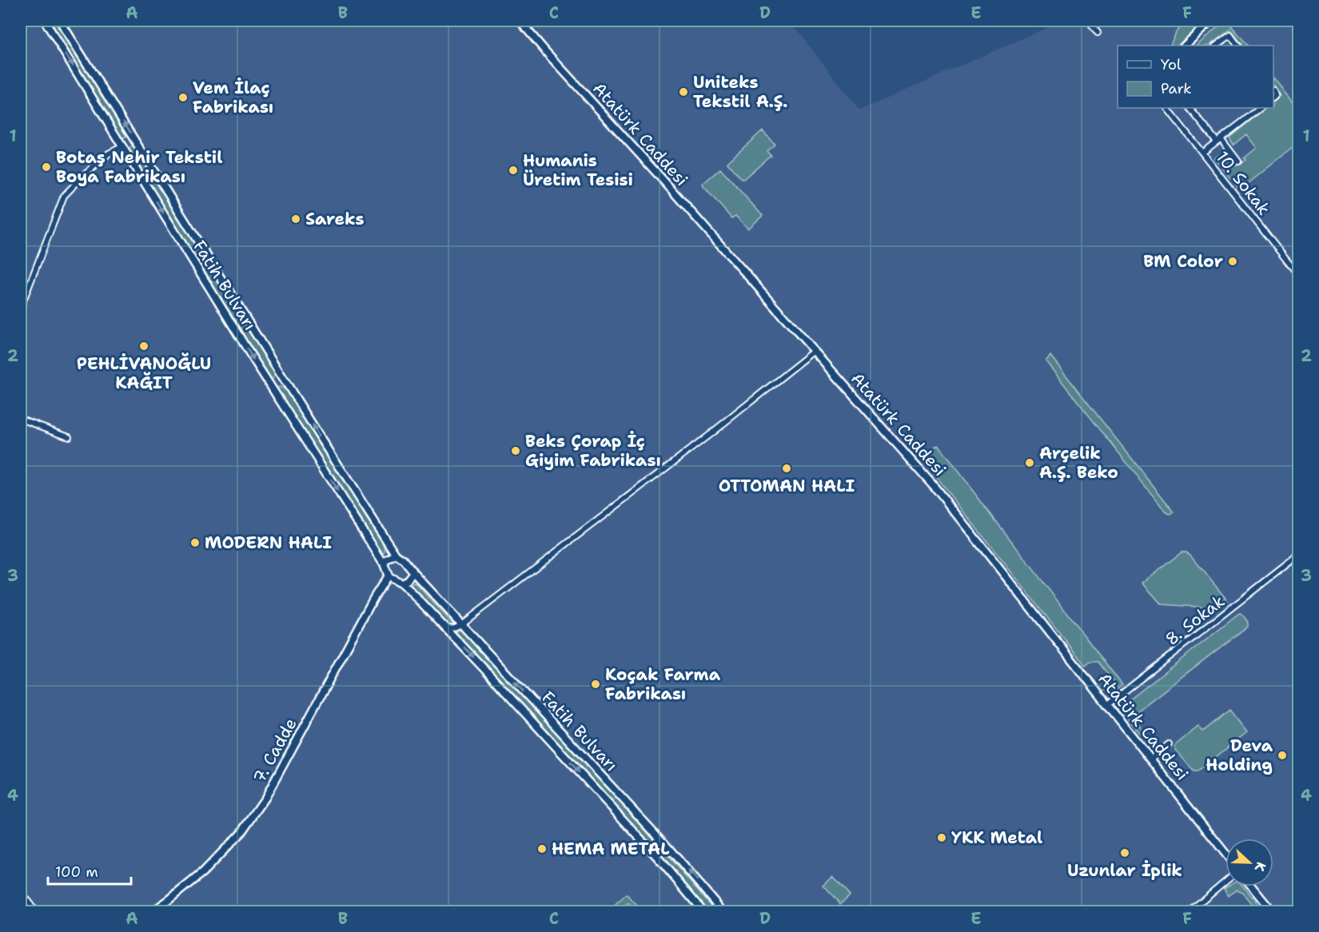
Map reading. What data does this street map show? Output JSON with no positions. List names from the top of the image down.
{
  "streets": {
    "main road": ["Atatürk Caddesi", "Fatih Bulvarı", "7. Cadde"],
    "street": ["10. Sokak", "8. Sokak"]
  },
  "crossings": [
    ["Atatürk Caddesi", "8. Sokak"],
    ["Fatih Bulvarı", "7. Cadde"]
  ],
  "places": [
    "Uniteks Tekstil A.Ş.",
    "Vem İlaç Fabrikası",
    "Botaş Nehir Tekstil Boya Fabrikası",
    "Humanis Üretim Tesisi",
    "Sareks",
    "BM Color",
    "PEHLİVANOĞLU KAĞIT",
    "Beks Çorap İç Giyim Fabrikası",
    "Arçelik A.Ş. Beko",
    "OTTOMAN HALI",
    "MODERN HALI",
    "Koçak Farma Fabrikası",
    "Deva Holding",
    "YKK Metal",
    "HEMA METAL",
    "Uzunlar İplik"
  ],
  "legend": ["Yol", "Park"],
  "scale_bar": "100 m",
  "north": "right",
  "grid": {
    "columns": [
      "A",
      "B",
      "C",
      "D",
      "E",
      "F"
    ],
    "rows": [
      "1",
      "2",
      "3",
      "4"
    ]
  }
}
